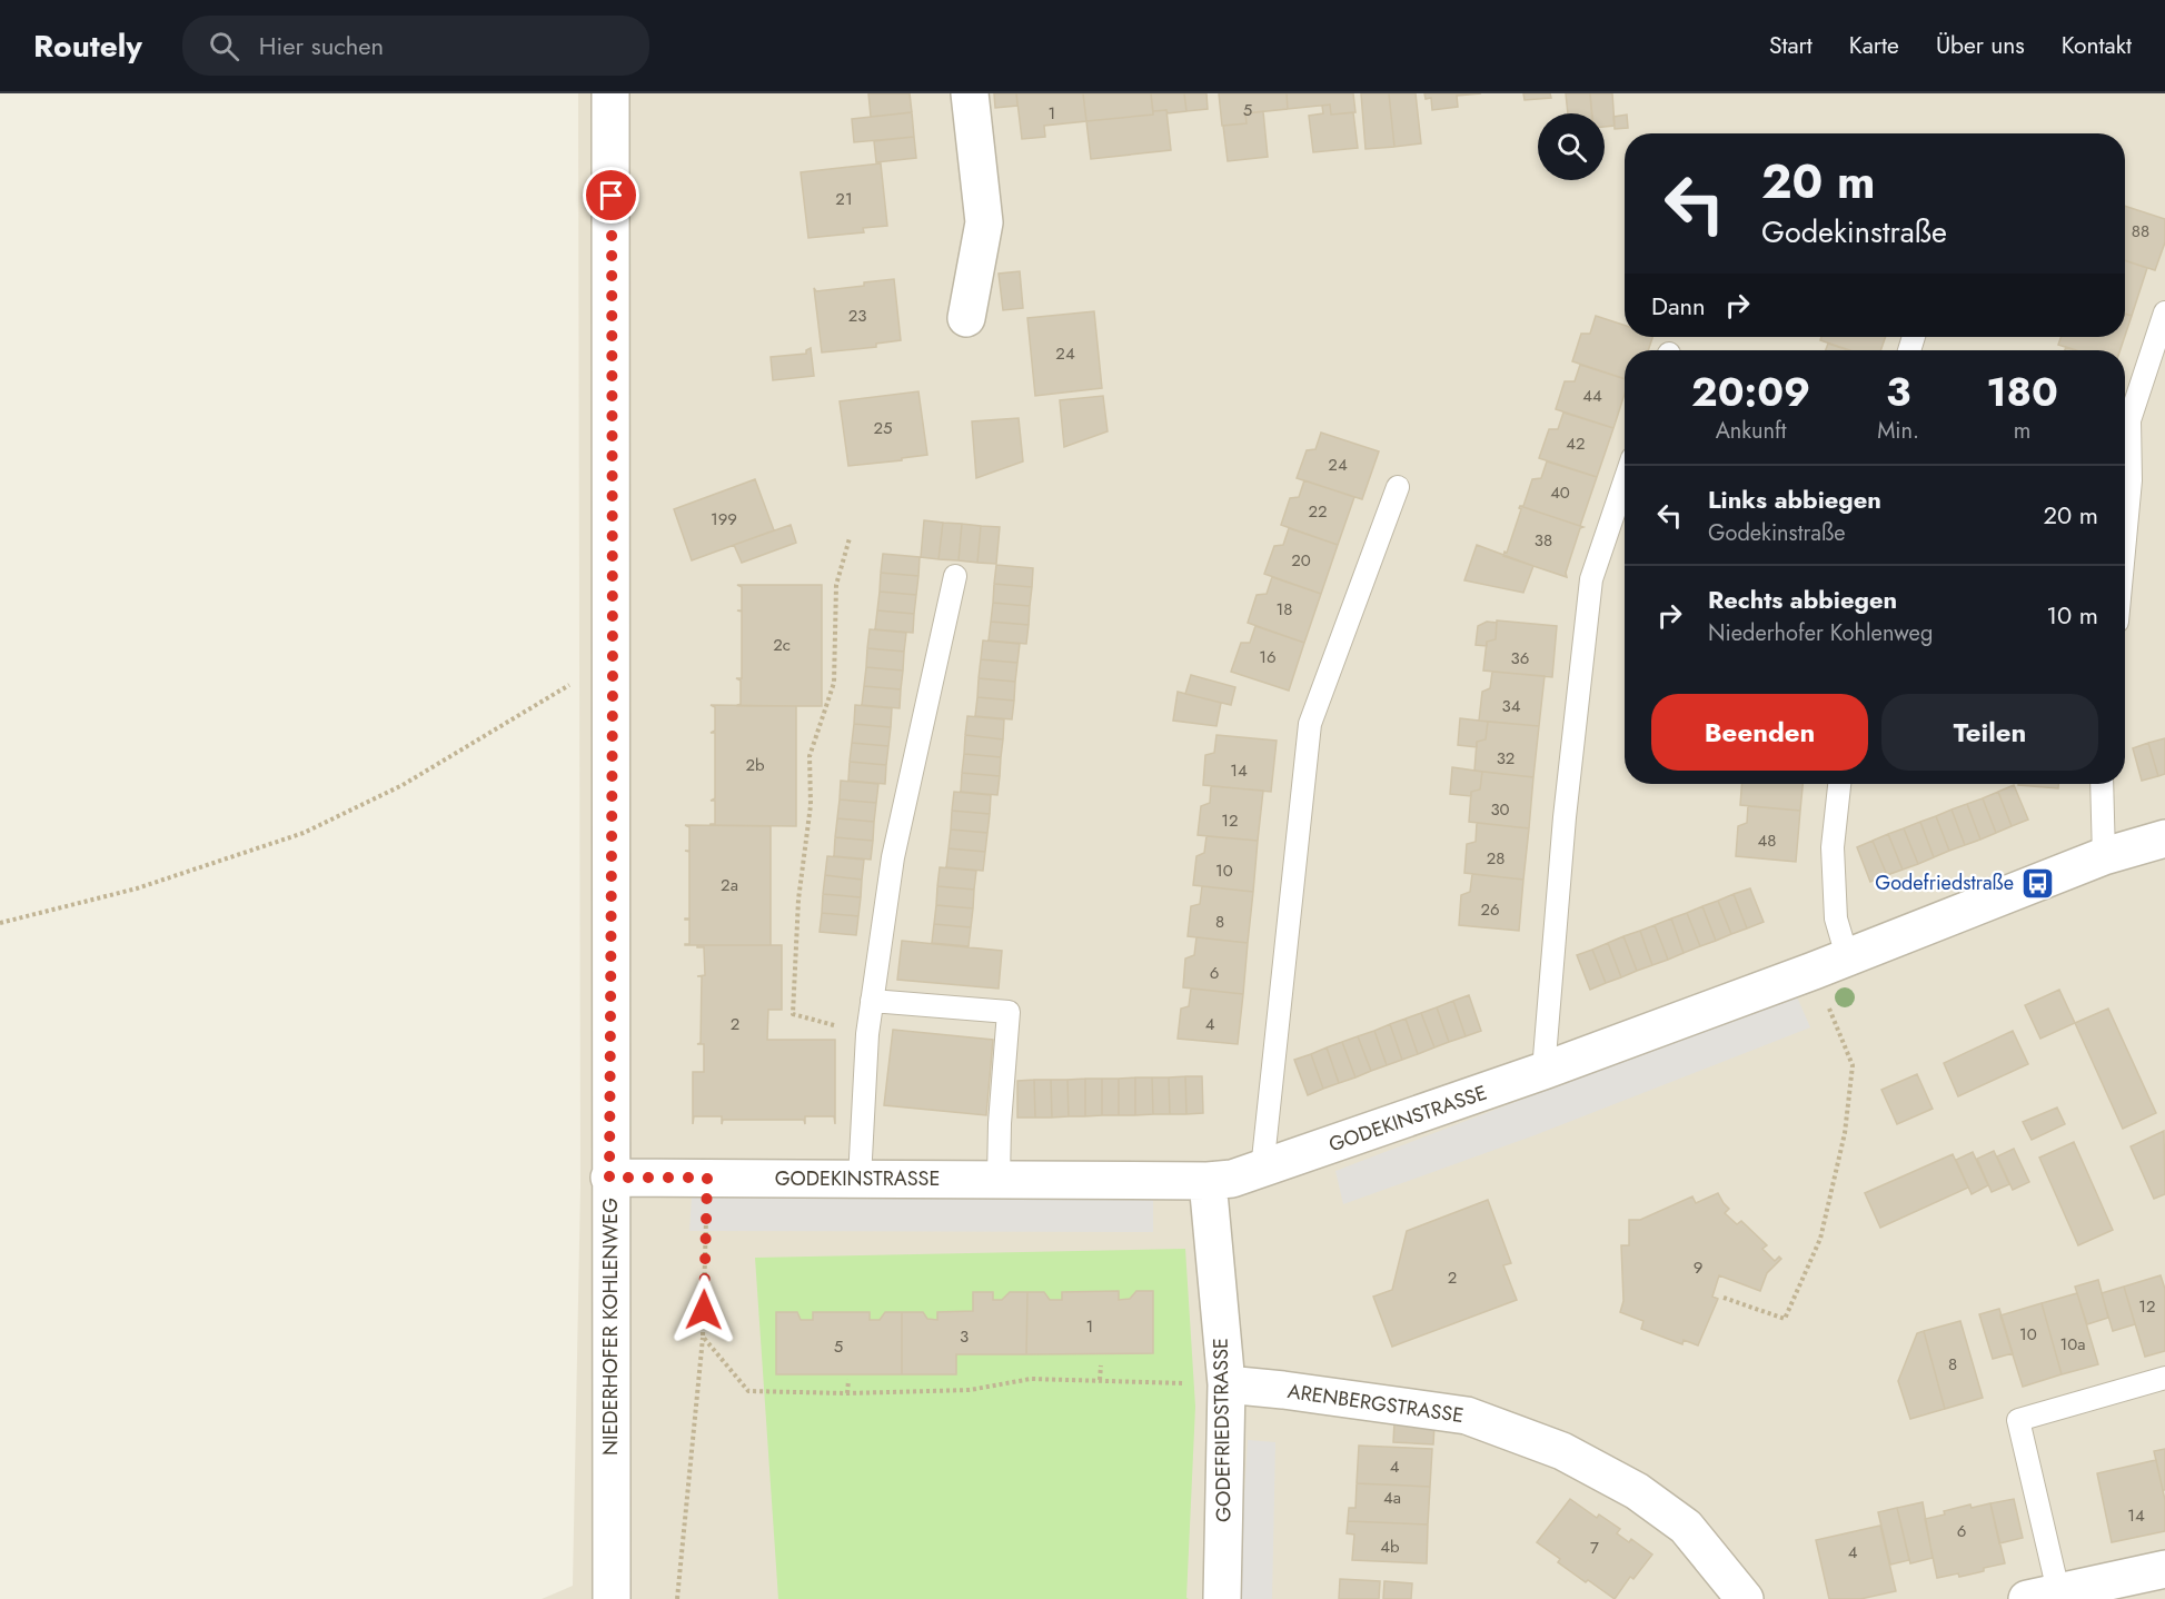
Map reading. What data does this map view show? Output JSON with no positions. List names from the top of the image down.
{
  "streets": {
    "street": [
      "GODEKINSTRASSE",
      "NIEDERHOFER KOHLENWEG",
      "ARENBERGSTRASSE",
      "GODEFRIEDSTRASSE"
    ]
  },
  "crossings": [
    ["GODEKINSTRASSE", "NIEDERHOFER KOHLENWEG"],
    ["GODEKINSTRASSE", "GODEFRIEDSTRASSE"],
    ["ARENBERGSTRASSE", "GODEFRIEDSTRASSE"]
  ],
  "places": {
    "bus stop": ["Godefriedstraße"]
  },
  "house_numbers": [
    "5",
    "1",
    "21",
    "88",
    "23",
    "24",
    "44",
    "25",
    "42",
    "24",
    "40",
    "22",
    "199",
    "38",
    "20",
    "18",
    "2c",
    "16",
    "36",
    "34",
    "32",
    "2b",
    "14",
    "30",
    "12",
    "48",
    "28",
    "10",
    "2a",
    "26",
    "8",
    "6",
    "2",
    "4",
    "9",
    "2",
    "12",
    "1",
    "10",
    "3",
    "10a",
    "5",
    "8",
    "4",
    "4a",
    "14",
    "6",
    "4b",
    "7",
    "4"
  ],
  "page": {
    "header": "Routely",
    "search": "Hier suchen",
    "nav": [
      "Start",
      "Karte",
      "Über uns",
      "Kontakt"
    ],
    "turn": ["20 m", "Godekinstraße"],
    "then": "Dann",
    "eta": [
      "20:09",
      "Ankunft",
      "3",
      "Min.",
      "180",
      "m"
    ],
    "list": [
      {
        "name": "Links abbiegen",
        "note": "Godekinstraße",
        "value": "20 m"
      },
      {
        "name": "Rechts abbiegen",
        "note": "Niederhofer Kohlenweg",
        "value": "10 m"
      }
    ],
    "buttons": ["Beenden", "Teilen"]
  }
}
